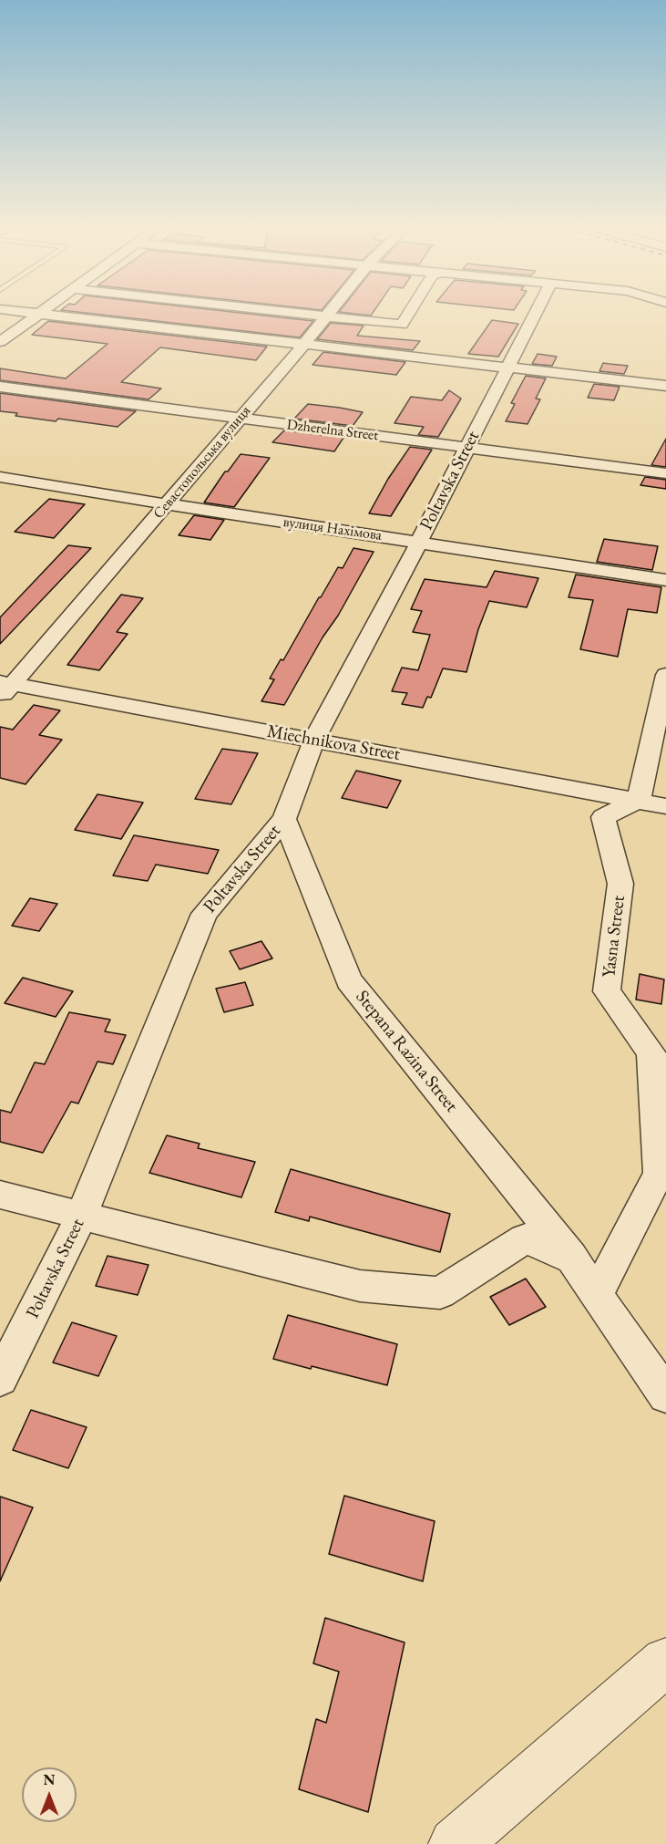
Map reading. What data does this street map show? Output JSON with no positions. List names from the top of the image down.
{
  "streets": {
    "street": [
      "Dzherelna Street",
      "Севастопольська вулиця",
      "Poltavska Street",
      "вулиця Нахімова",
      "Miechnikova Street",
      "Yasna Street",
      "Stepana Razina Street"
    ]
  },
  "crossings": [
    ["Dzherelna Street", "Севастопольська вулиця"],
    ["Dzherelna Street", "Poltavska Street"],
    ["Севастопольська вулиця", "вулиця Нахімова"],
    ["Севастопольська вулиця", "Miechnikova Street"],
    ["Poltavska Street", "вулиця Нахімова"],
    ["Poltavska Street", "Miechnikova Street"],
    ["Poltavska Street", "Stepana Razina Street"],
    ["Miechnikova Street", "Yasna Street"],
    ["Yasna Street", "Stepana Razina Street"]
  ],
  "north": "top"
}
